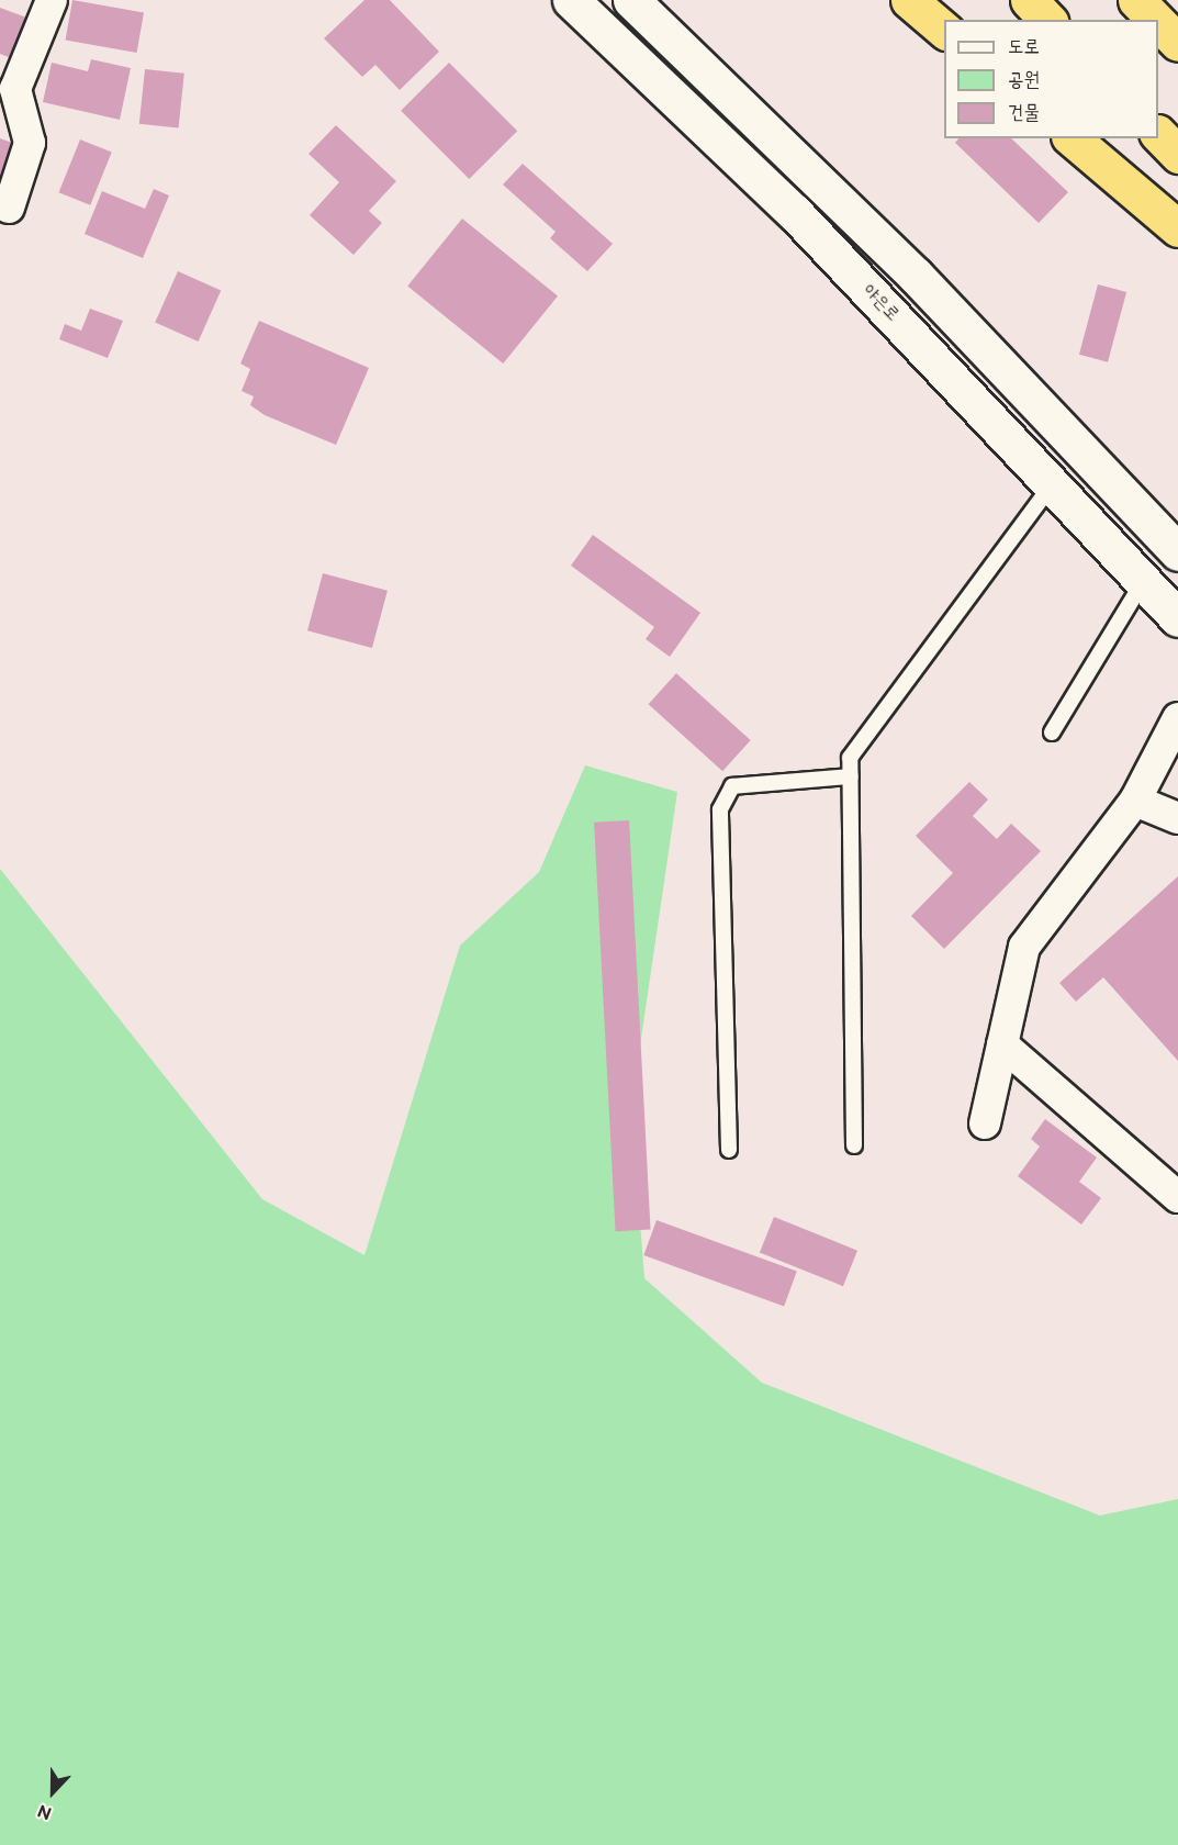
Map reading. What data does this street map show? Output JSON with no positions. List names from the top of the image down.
{
  "streets": {
    "main road": ["야은로"]
  },
  "legend": ["도로", "공원", "건물"],
  "north": "bottom"
}
